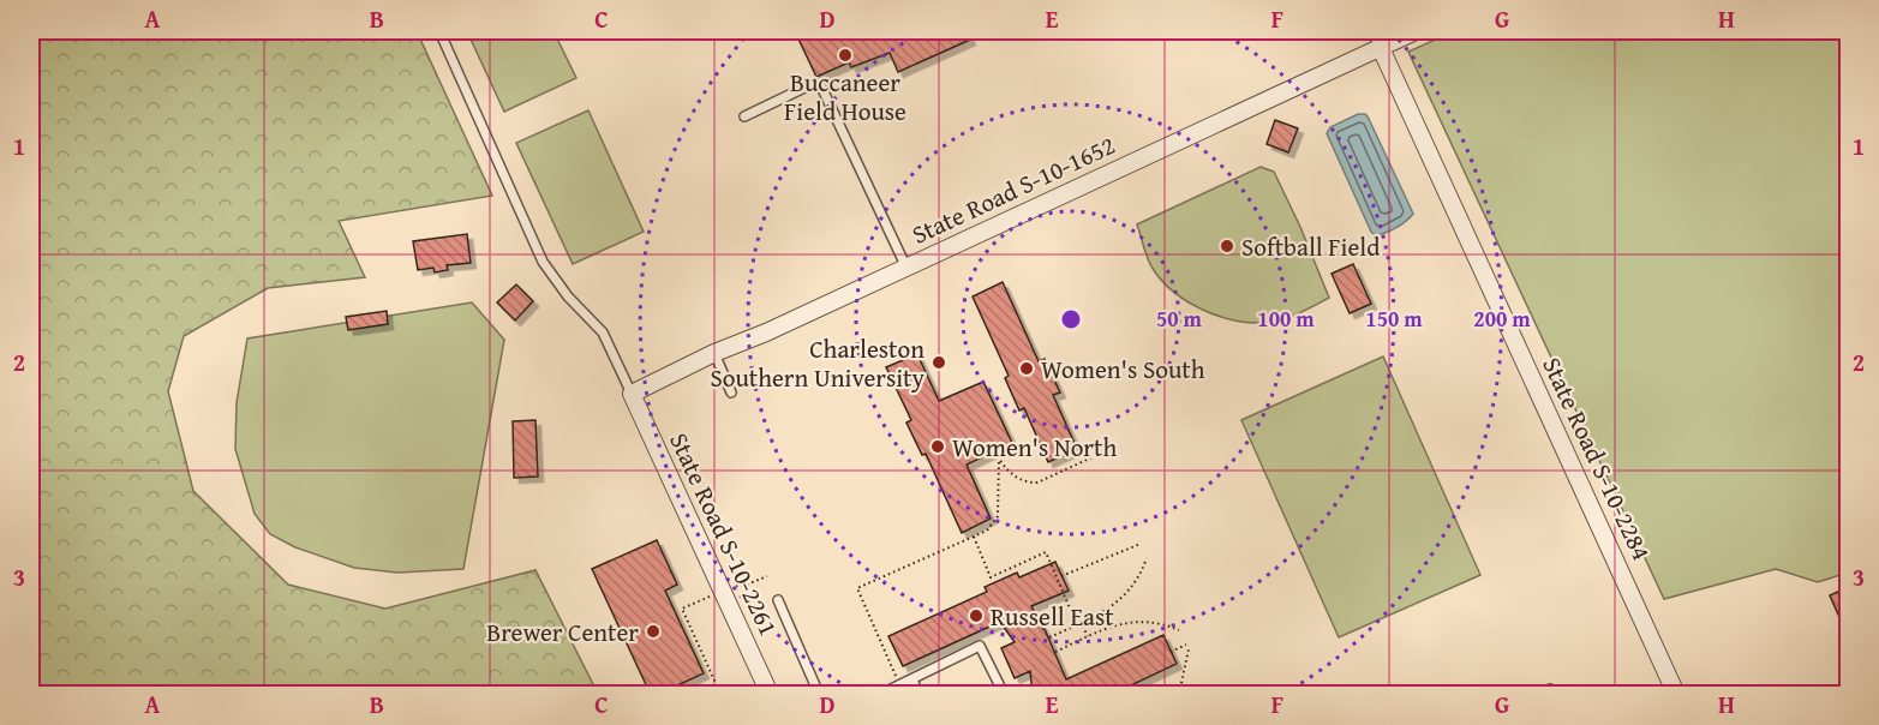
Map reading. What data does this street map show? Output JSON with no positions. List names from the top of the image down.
{
  "streets": {
    "street": ["State Road S-10-1652", "State Road S-10-2284", "State Road S-10-2261"]
  },
  "crossings": [
    ["State Road S-10-1652", "State Road S-10-2284"],
    ["State Road S-10-1652", "State Road S-10-2261"]
  ],
  "places": [
    "Buccaneer Field House",
    "Softball Field",
    "Charleston Southern University",
    "Women's South",
    "Women's North",
    "Russell East",
    "Brewer Center"
  ],
  "grid": {
    "columns": [
      "A",
      "B",
      "C",
      "D",
      "E",
      "F",
      "G",
      "H"
    ],
    "rows": ["1", "2", "3"]
  },
  "rings": [
    "50 m",
    "100 m",
    "150 m",
    "200 m"
  ]
}
